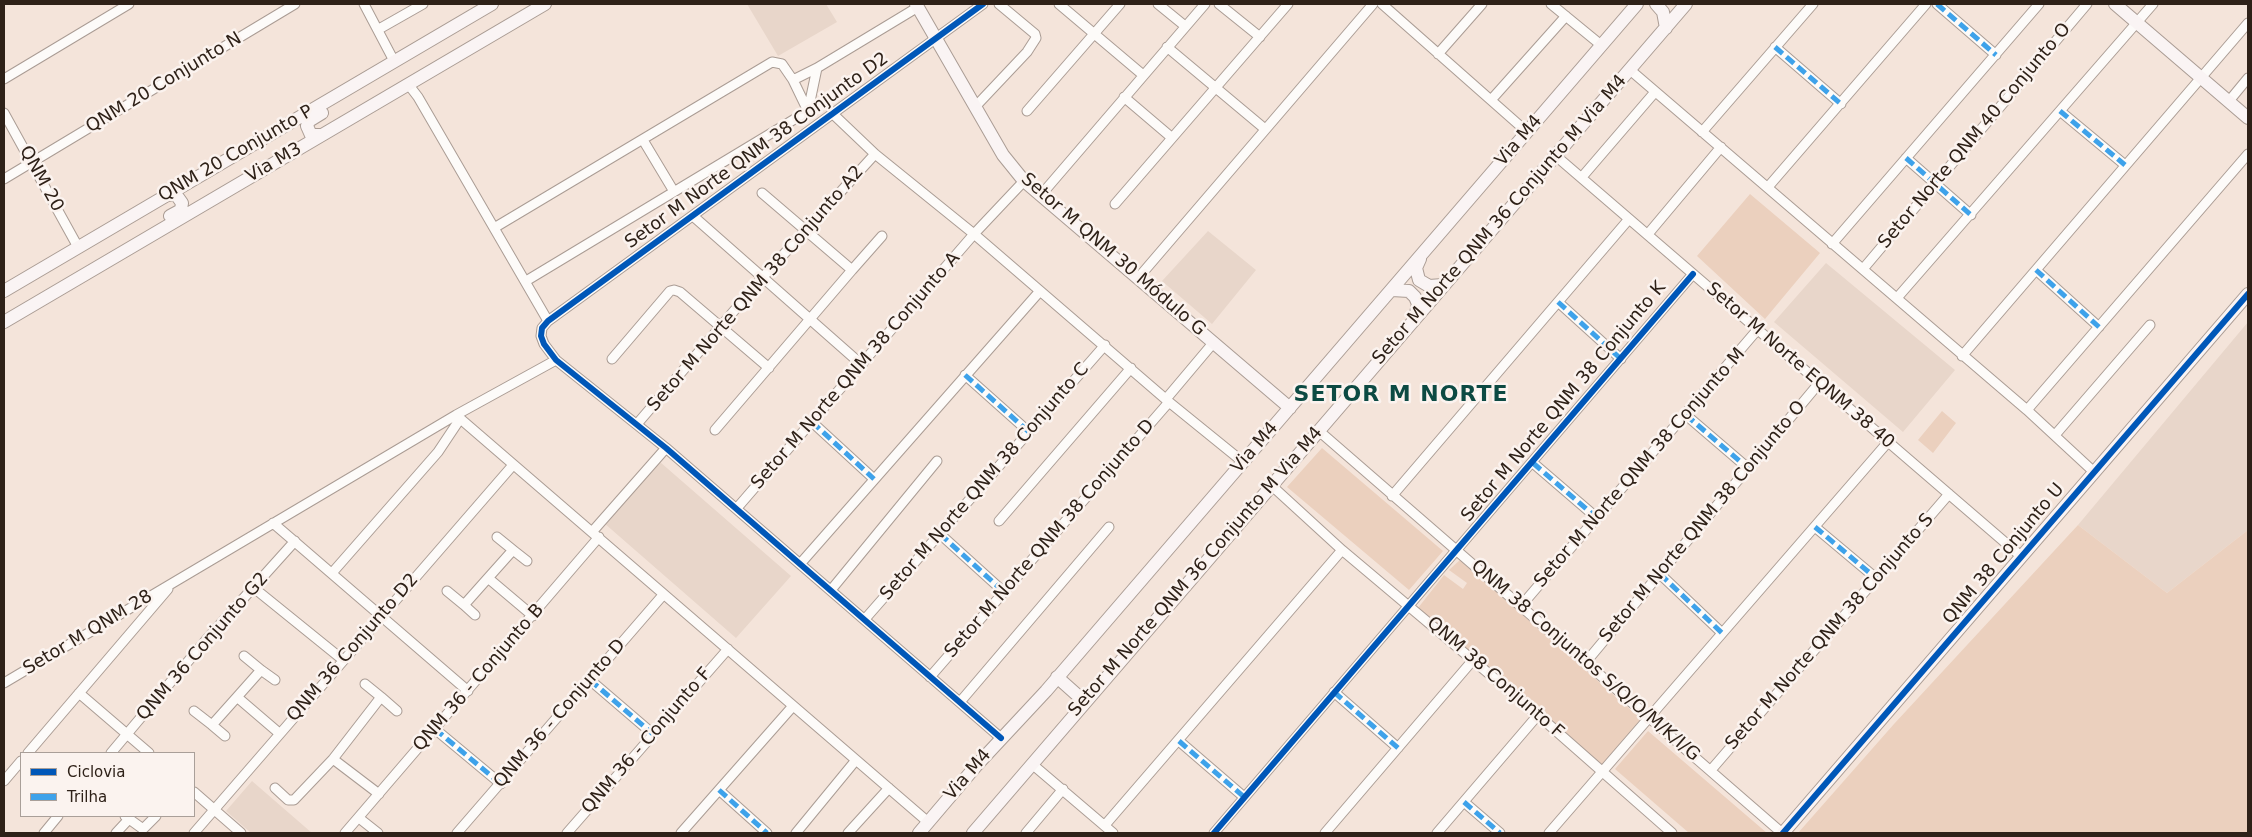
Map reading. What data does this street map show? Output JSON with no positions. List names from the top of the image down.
{
  "streets": {
    "main road": [
      "Via M4",
      "QNM 20 Conjunto P",
      "Via M3",
      "Setor M Norte QNM 36 Conjunto M Via M4",
      "Setor M QNM 30 Módulo G",
      "QNM 38 Conjunto U"
    ],
    "street": [
      "QNM 20 Conjunto N",
      "Setor Norte QNM 40 Conjunto O",
      "Setor M Norte QNM 38 Conjunto D2",
      "QNM 20",
      "Setor M Norte QNM 38 Conjunto A2",
      "Setor M Norte EQNM 38 40",
      "Setor M Norte QNM 38 Conjunto A",
      "Setor M Norte QNM 38 Conjunto K",
      "Setor M Norte QNM 38 Conjunto M",
      "Setor M Norte QNM 38 Conjunto C",
      "Setor M Norte QNM 38 Conjunto O",
      "Setor M Norte QNM 38 Conjunto D",
      "Setor M Norte QNM 38 Conjunto S",
      "Setor M QNM 28",
      "QNM 36 Conjunto G2",
      "QNM 36 Conjunto D2",
      "QNM 38 Conjuntos S/Q/O/M/K/I/G",
      "QNM 36 - Conjunto B",
      "QNM 38 Conjunto F",
      "QNM 36 - Conjunto D",
      "QNM 36 - Conjunto F"
    ]
  },
  "crossings": [
    ["QNM 20 Conjunto N", "QNM 20"],
    ["Via M4", "Setor M QNM 30 Módulo G"],
    ["Setor M Norte QNM 38 Conjunto D2", "Setor M QNM 30 Módulo G"],
    ["QNM 20 Conjunto P", "QNM 20"],
    ["Setor M Norte QNM 36 Conjunto M Via M4", "Setor M Norte EQNM 38 40"],
    ["Setor M Norte QNM 36 Conjunto M Via M4", "QNM 38 Conjuntos S/Q/O/M/K/I/G"],
    ["Setor M Norte QNM 36 Conjunto M Via M4", "QNM 38 Conjunto F"],
    ["Setor M QNM 30 Módulo G", "Setor M Norte QNM 38 Conjunto A"],
    ["Setor M QNM 30 Módulo G", "Setor M Norte QNM 38 Conjunto D"],
    ["Setor M Norte EQNM 38 40", "Setor M Norte QNM 38 Conjunto K"],
    ["Setor M Norte EQNM 38 40", "Setor M Norte QNM 38 Conjunto M"],
    ["Setor M Norte EQNM 38 40", "Setor M Norte QNM 38 Conjunto O"],
    ["Setor M Norte EQNM 38 40", "QNM 38 Conjunto U"],
    ["Setor M Norte EQNM 38 40", "Setor M Norte QNM 38 Conjunto S"],
    ["Setor M Norte QNM 38 Conjunto K", "QNM 38 Conjuntos S/Q/O/M/K/I/G"],
    ["Setor M Norte QNM 38 Conjunto K", "QNM 38 Conjunto F"],
    ["Setor M Norte QNM 38 Conjunto M", "QNM 38 Conjuntos S/Q/O/M/K/I/G"],
    ["Setor M Norte QNM 38 Conjunto O", "QNM 38 Conjuntos S/Q/O/M/K/I/G"],
    ["QNM 38 Conjunto U", "QNM 38 Conjuntos S/Q/O/M/K/I/G"],
    ["Setor M Norte QNM 38 Conjunto S", "QNM 38 Conjuntos S/Q/O/M/K/I/G"]
  ],
  "districts": ["SETOR M NORTE"],
  "legend": ["Ciclovia", "Trilha"]
}
